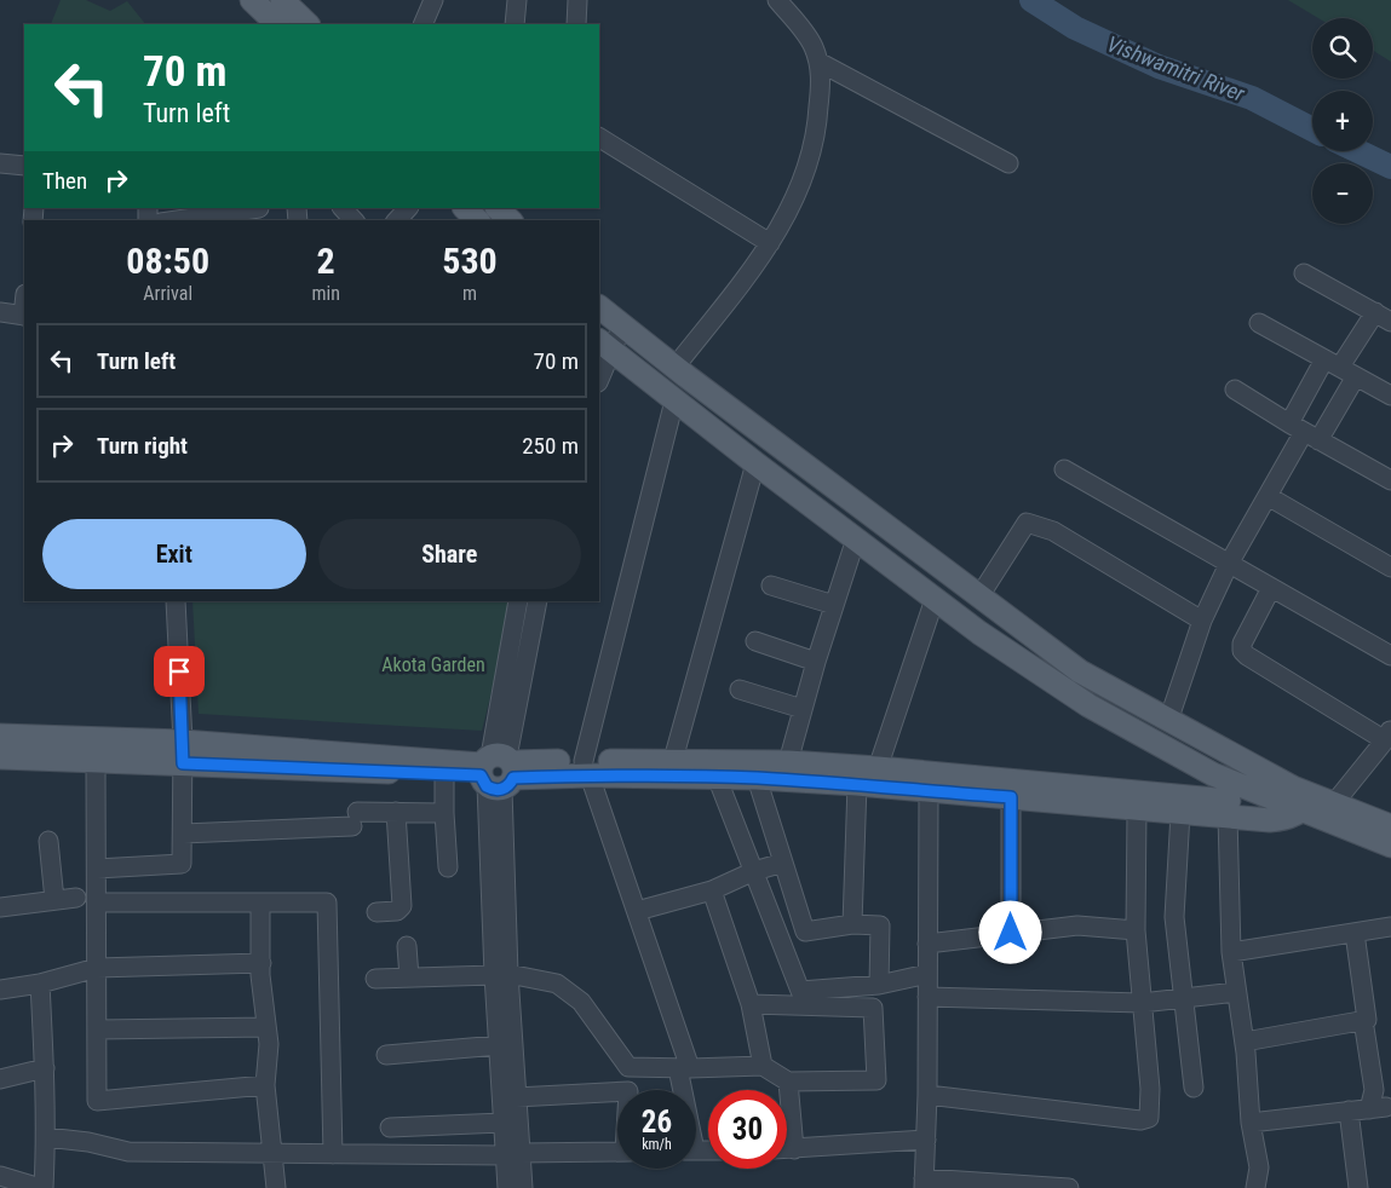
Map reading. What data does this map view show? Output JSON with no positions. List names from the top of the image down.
{
  "water": ["Vishwamitri River"],
  "parks": ["Akota Garden"],
  "page": {
    "map_buttons": ["+", "−"],
    "turn": ["70 m", "Turn left"],
    "then": "Then",
    "eta": [
      "08:50",
      "Arrival",
      "2",
      "min",
      "530",
      "m"
    ],
    "list": [
      {
        "name": "Turn left",
        "value": "70 m"
      },
      {
        "name": "Turn right",
        "value": "250 m"
      }
    ],
    "buttons": ["Exit", "Share"],
    "speed": "26 km/h",
    "limit": "30"
  }
}
